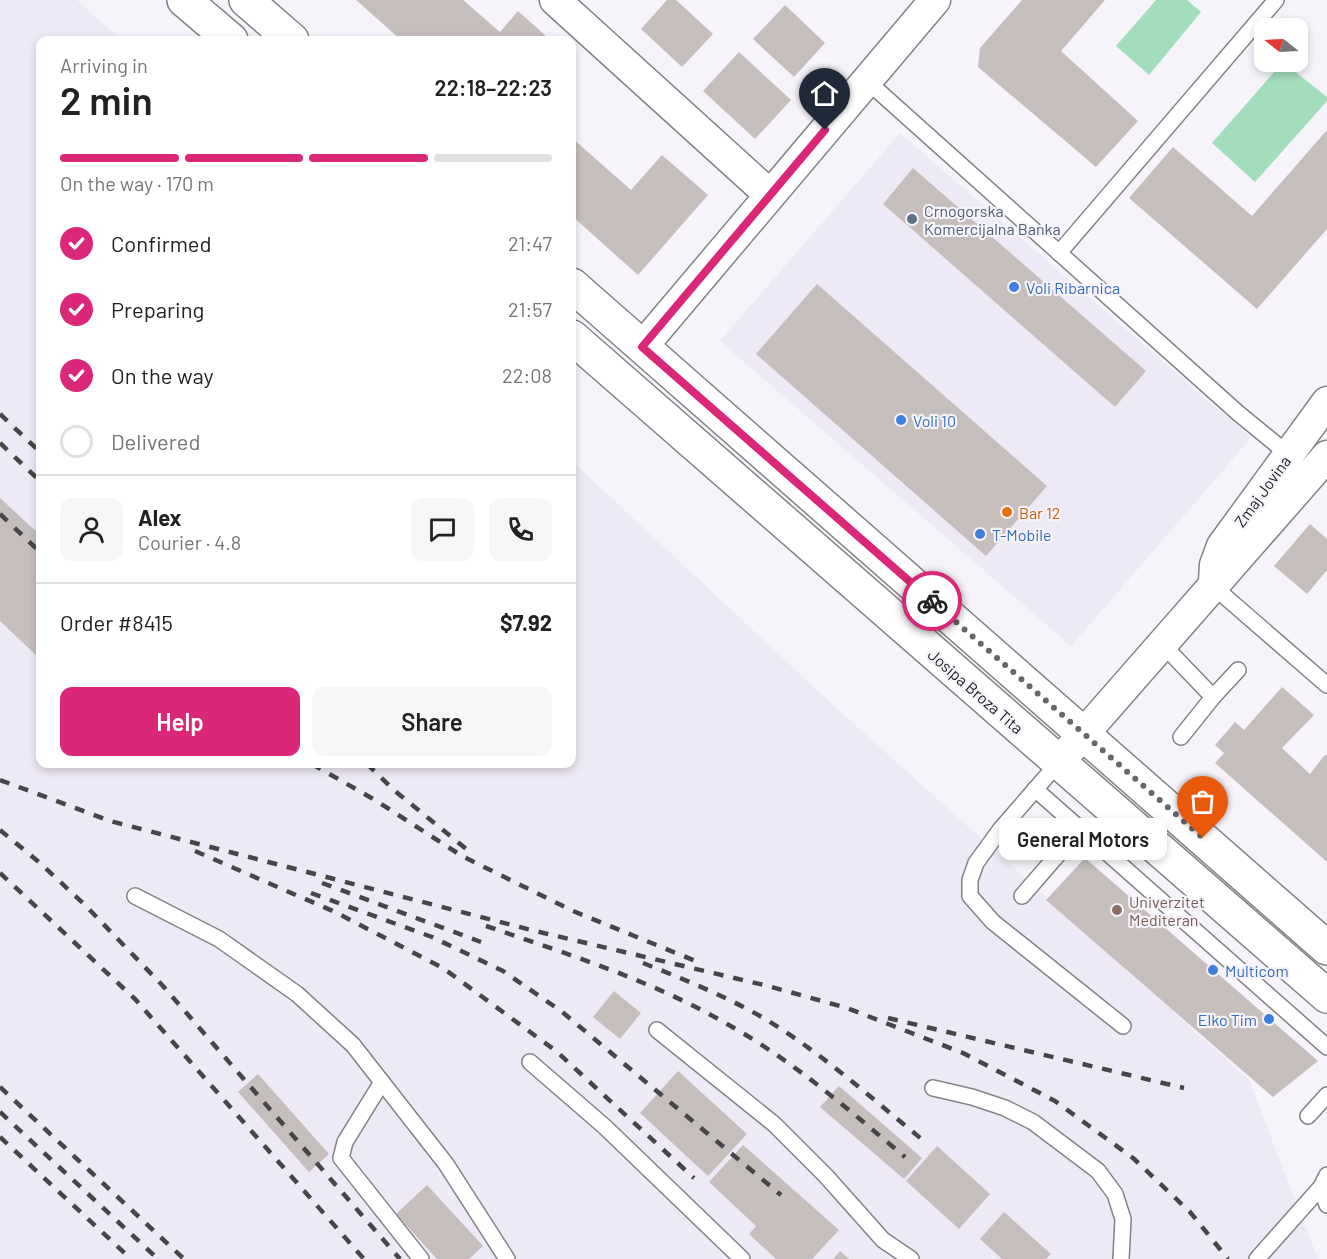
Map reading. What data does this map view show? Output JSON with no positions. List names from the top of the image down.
{
  "streets": {
    "main road": ["Josipa Broza Tita"],
    "street": ["Zmaj Jovina"]
  },
  "crossings": [
    ["Zmaj Jovina", "Josipa Broza Tita"]
  ],
  "places": [
    "Crnogorska Komercijalna Banka",
    "Voli Ribarnica",
    "Voli 10",
    "Bar 12",
    "T-Mobile",
    "General Motors",
    "Univerzitet Mediteran",
    "Multicom",
    "Elko Tim"
  ],
  "north": "left",
  "page": {
    "heading": ["2 min", "Arriving in", "22:18–22:23"],
    "panel": [
      "Alex",
      "Courier · 4.8",
      "Order #8415",
      "$7.92"
    ],
    "bar": "On the way · 170 m",
    "list": [
      ["Confirmed", "21:47"],
      ["Preparing", "21:57"],
      ["On the way", "22:08"],
      "Delivered"
    ],
    "buttons": ["Help", "Share"],
    "bubble": "General Motors"
  }
}
